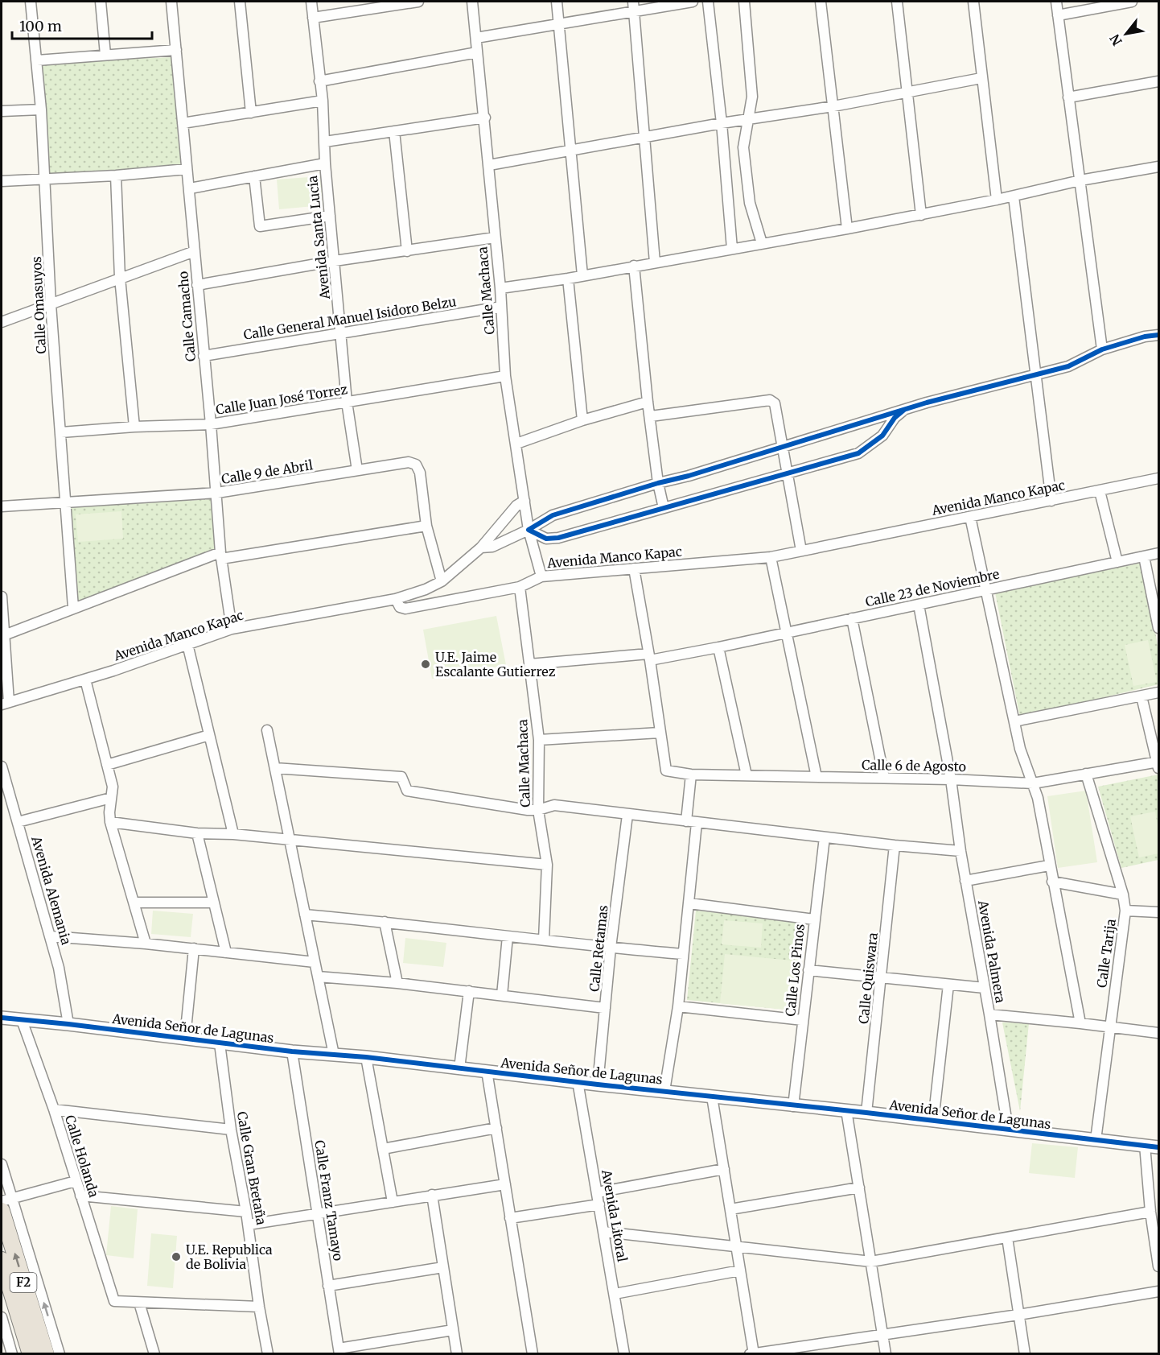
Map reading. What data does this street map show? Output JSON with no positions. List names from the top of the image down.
{
  "streets": {
    "highway": ["F2"],
    "street": [
      "Avenida Santa Lucia",
      "Calle Machaca",
      "Calle Omasuyos",
      "Calle Camacho",
      "Calle General Manuel Isidoro Belzu",
      "Calle Juan José Torrez",
      "Calle 9 de Abril",
      "Avenida Manco Kapac",
      "Calle 23 de Noviembre",
      "Calle 6 de Agosto",
      "Avenida Alemania",
      "Calle Retamas",
      "Avenida Palmera",
      "Calle Tarija",
      "Calle Los Pinos",
      "Calle Quiswara",
      "Avenida Señor de Lagunas",
      "Calle Holanda",
      "Calle Gran Bretaña",
      "Calle Franz Tamayo",
      "Avenida Litoral"
    ]
  },
  "crossings": [
    ["Avenida Santa Lucia", "Calle General Manuel Isidoro Belzu"],
    ["Avenida Santa Lucia", "Calle Juan José Torrez"],
    ["Avenida Santa Lucia", "Calle 9 de Abril"],
    ["Calle Machaca", "Calle General Manuel Isidoro Belzu"],
    ["Calle Machaca", "Calle Juan José Torrez"],
    ["Calle Machaca", "Avenida Manco Kapac"],
    ["Calle Machaca", "Calle 23 de Noviembre"],
    ["Calle Omasuyos", "Calle Juan José Torrez"],
    ["Calle Omasuyos", "Calle 9 de Abril"],
    ["Calle Camacho", "Calle General Manuel Isidoro Belzu"],
    ["Calle Camacho", "Calle Juan José Torrez"],
    ["Calle Camacho", "Calle 9 de Abril"],
    ["Calle Camacho", "Avenida Manco Kapac"],
    ["Calle 23 de Noviembre", "Avenida Palmera"],
    ["Calle 6 de Agosto", "Avenida Palmera"],
    ["Calle 6 de Agosto", "Calle Tarija"],
    ["Avenida Alemania", "Avenida Señor de Lagunas"],
    ["Calle Retamas", "Avenida Señor de Lagunas"],
    ["Avenida Palmera", "Avenida Señor de Lagunas"],
    ["Calle Tarija", "Avenida Señor de Lagunas"],
    ["Calle Los Pinos", "Avenida Señor de Lagunas"],
    ["Calle Quiswara", "Avenida Señor de Lagunas"],
    ["Avenida Señor de Lagunas", "Calle Holanda"],
    ["Avenida Señor de Lagunas", "Calle Gran Bretaña"],
    ["Avenida Señor de Lagunas", "Calle Franz Tamayo"],
    ["Avenida Señor de Lagunas", "Avenida Litoral"]
  ],
  "places": ["U.E. Jaime Escalante Gutierrez", "U.E. Republica de Bolivia"],
  "scale_bar": "100 m",
  "north": "bottom left"
}
